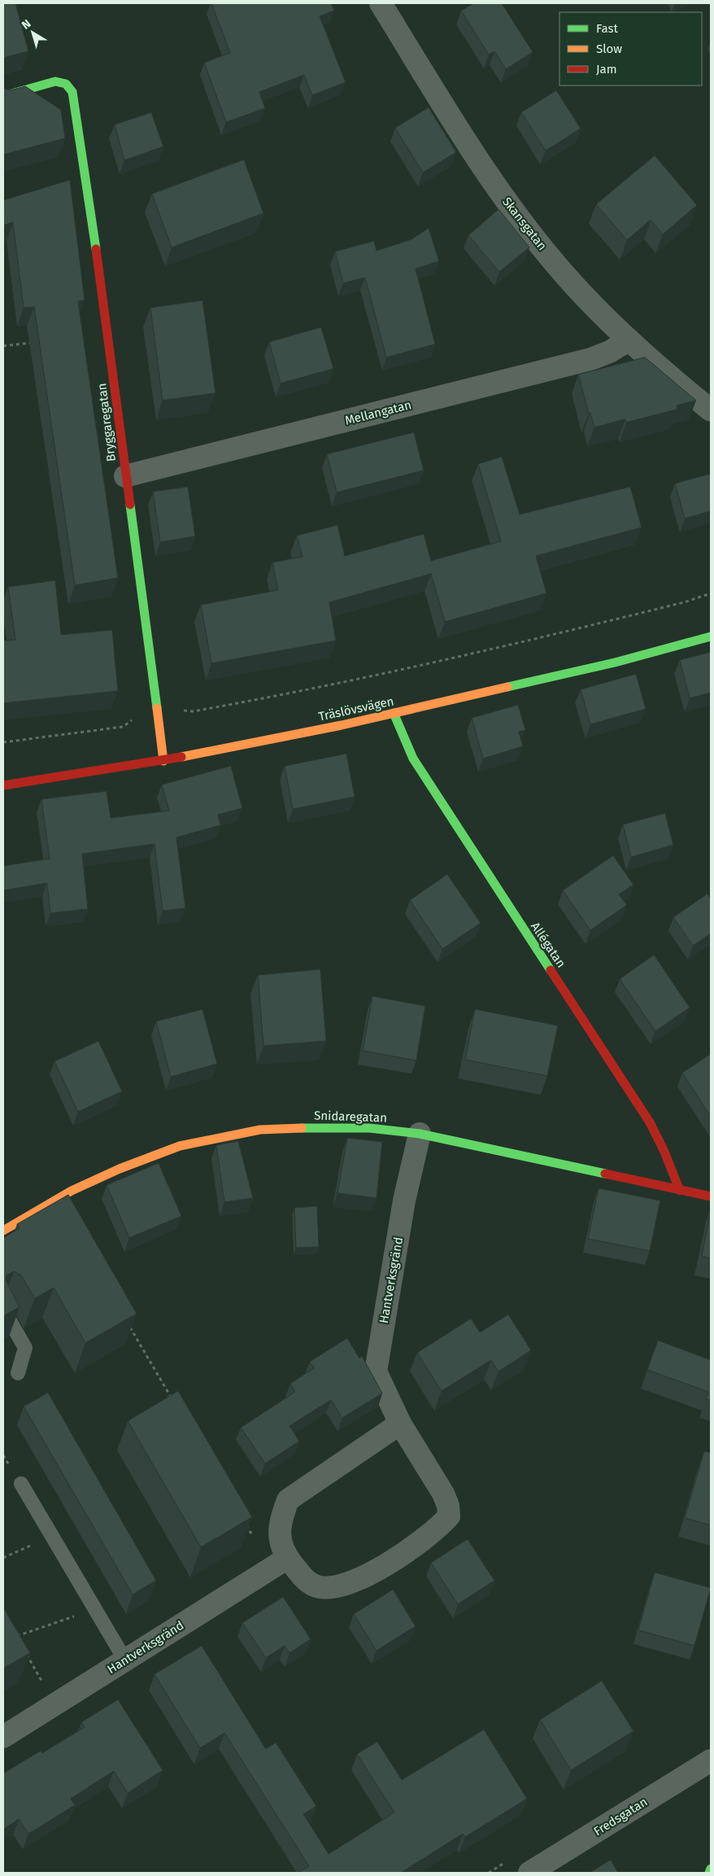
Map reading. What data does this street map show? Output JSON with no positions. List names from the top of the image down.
{
  "streets": {
    "street": [
      "Skansgatan",
      "Mellangatan",
      "Bryggaregatan",
      "Träslövsvägen",
      "Allégatan",
      "Snidaregatan",
      "Hantverksgränd",
      "Fredsgatan"
    ]
  },
  "crossings": [
    ["Skansgatan", "Mellangatan"],
    ["Mellangatan", "Bryggaregatan"],
    ["Bryggaregatan", "Träslövsvägen"],
    ["Träslövsvägen", "Allégatan"],
    ["Allégatan", "Snidaregatan"],
    ["Snidaregatan", "Hantverksgränd"]
  ],
  "legend": ["Fast", "Slow", "Jam"],
  "north": "top left"
}
